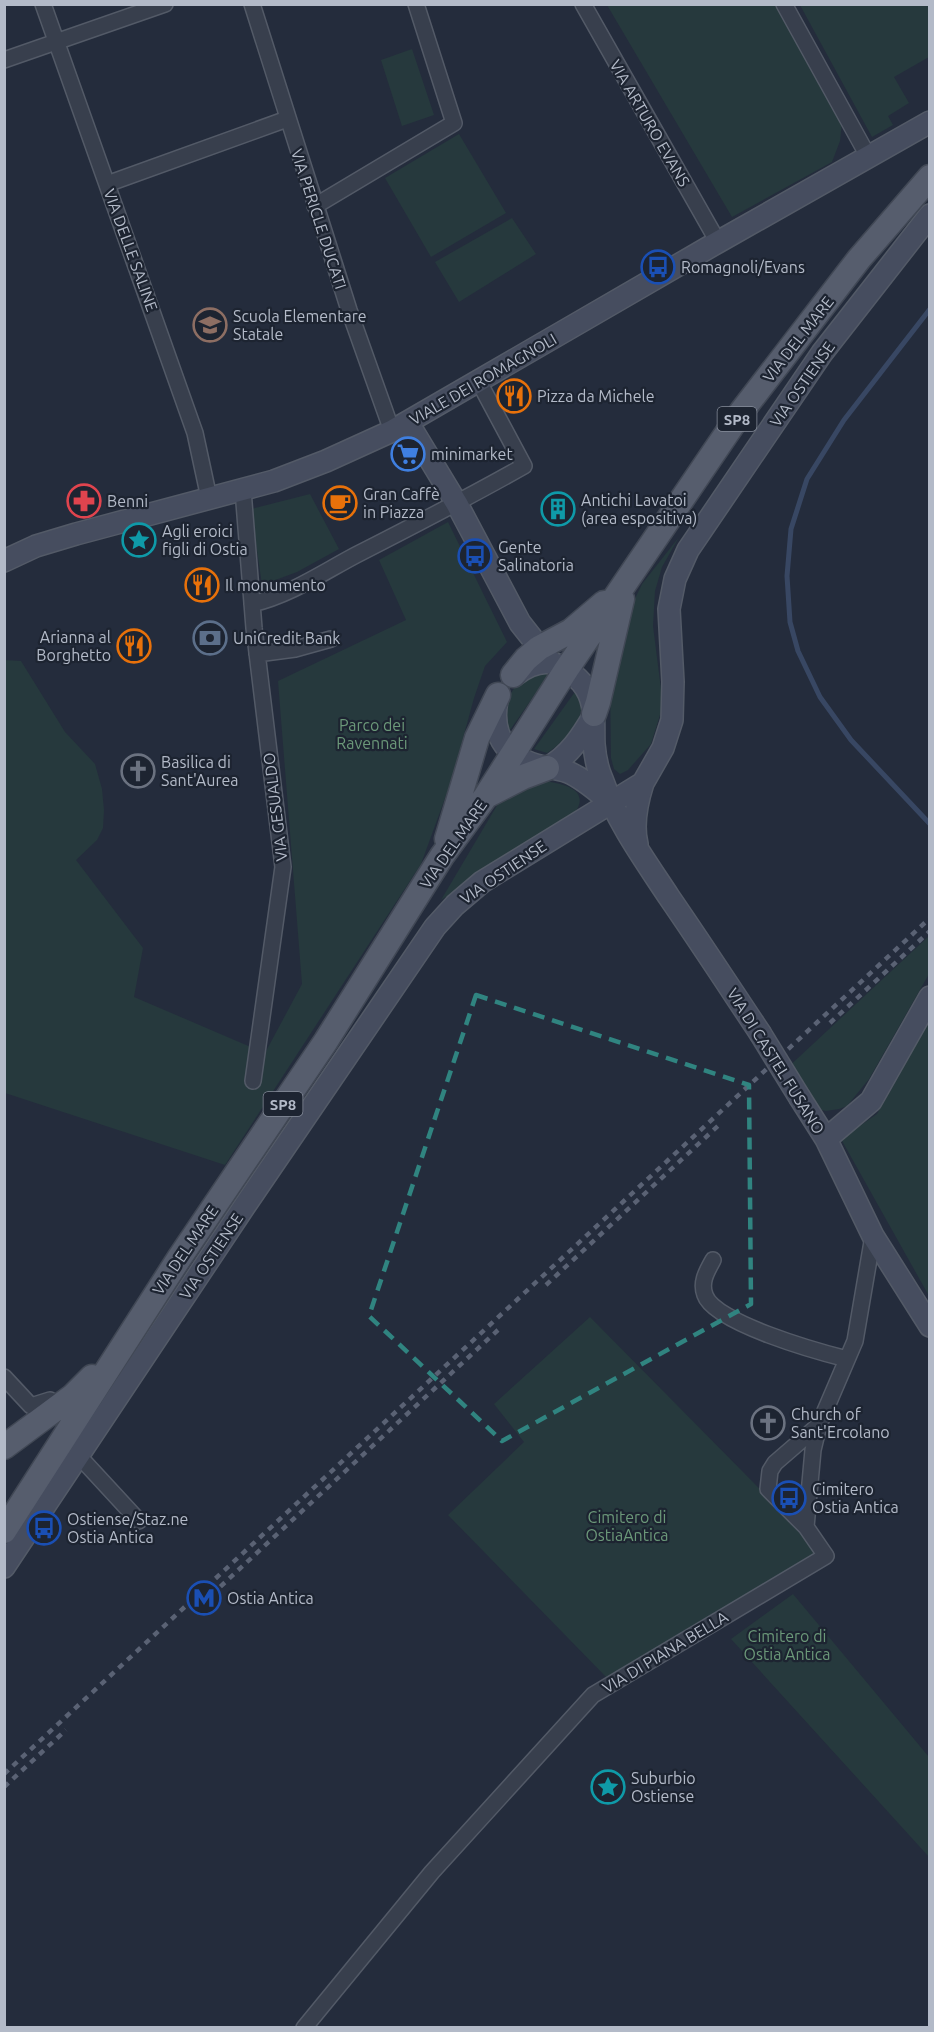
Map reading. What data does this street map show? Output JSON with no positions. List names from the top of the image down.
{
  "streets": {
    "main road": ["VIA DEL MARE", "SP8"],
    "street": [
      "VIA ARTURO EVANS",
      "VIA PERICLE DUCATI",
      "VIA DELLE SALINE",
      "VIALE DEI ROMAGNOLI",
      "VIA OSTIENSE",
      "VIA GESUALDO",
      "VIA DI CASTEL FUSANO",
      "VIA DI PIANA BELLA"
    ]
  },
  "crossings": [
    ["VIA ARTURO EVANS", "VIALE DEI ROMAGNOLI"],
    ["VIA PERICLE DUCATI", "VIALE DEI ROMAGNOLI"],
    ["VIA DELLE SALINE", "VIALE DEI ROMAGNOLI"],
    ["VIALE DEI ROMAGNOLI", "VIA GESUALDO"],
    ["VIA OSTIENSE", "VIA DI CASTEL FUSANO"]
  ],
  "parks": ["Parco dei Ravennati", "Cimitero di OstiaAntica", "Cimitero di Ostia Antica"],
  "places": {
    "bus stop": [
      "Romagnoli/Evans",
      "Gente Salinatoria",
      "Cimitero Ostia Antica",
      "Ostiense/Staz.ne Ostia Antica"
    ],
    "school or university": ["Scuola Elementare Statale"],
    "restaurant": ["Pizza da Michele", "Il monumento", "Arianna al Borghetto"],
    "supermarket": ["minimarket"],
    "pharmacy": ["Benni"],
    "cafe": ["Gran Caffè in Piazza"],
    "building": ["Antichi Lavatoi (area espositiva)"],
    "place": ["Agli eroici figli di Ostia", "Suburbio Ostiense"],
    "bank": ["UniCredit Bank"],
    "church": ["Basilica di Sant'Aurea", "Church of Sant'Ercolano"],
    "metro station": ["Ostia Antica"]
  }
}
